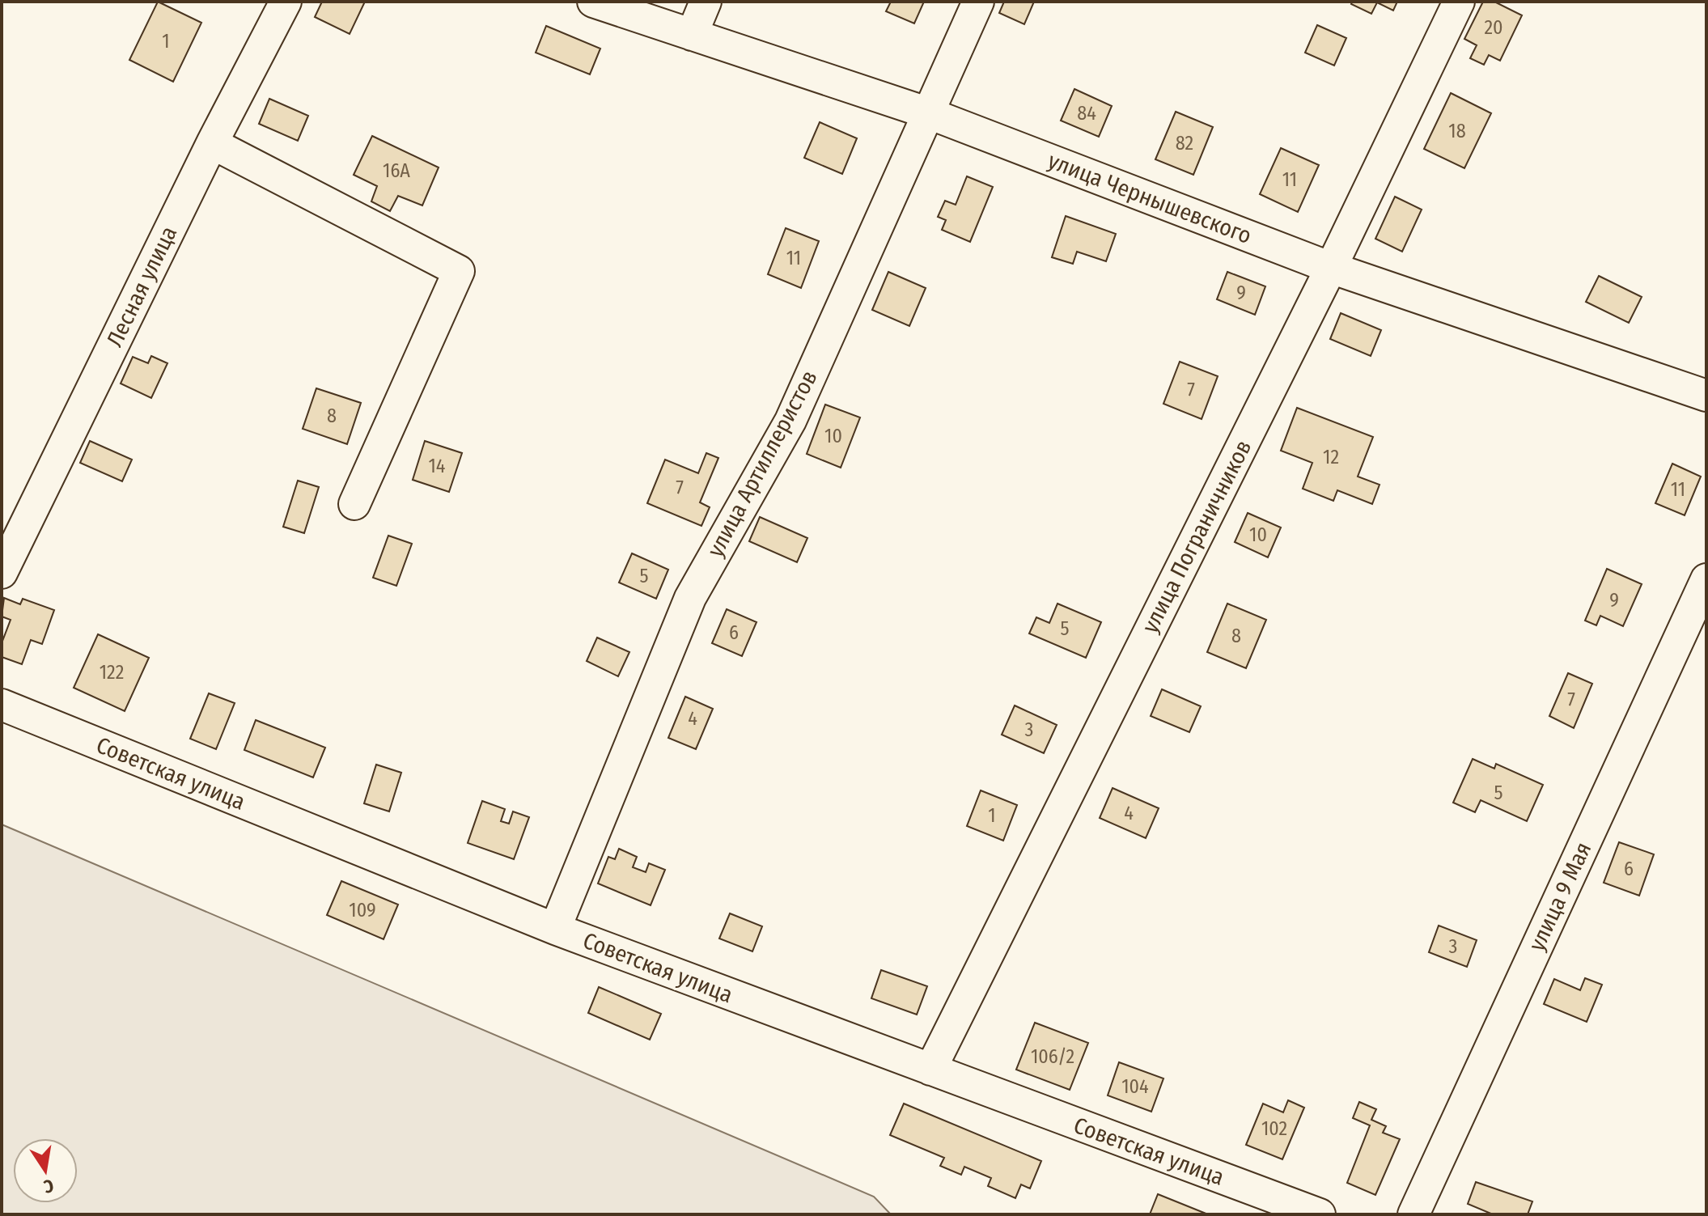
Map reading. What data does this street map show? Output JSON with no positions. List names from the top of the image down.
{
  "streets": {
    "street": [
      "улица Чернышевского",
      "Лесная улица",
      "улица Артиллеристов",
      "улица Пограничников",
      "Советская улица",
      "улица 9 Мая"
    ]
  },
  "crossings": [
    ["улица Чернышевского", "улица Артиллеристов"],
    ["улица Чернышевского", "улица Пограничников"],
    ["улица Артиллеристов", "Советская улица"],
    ["улица Пограничников", "Советская улица"]
  ],
  "house_numbers": [
    "20",
    "1",
    "84",
    "18",
    "82",
    "16А",
    "11",
    "11",
    "9",
    "7",
    "8",
    "10",
    "12",
    "14",
    "7",
    "11",
    "10",
    "5",
    "9",
    "5",
    "6",
    "8",
    "122",
    "7",
    "4",
    "3",
    "5",
    "4",
    "1",
    "6",
    "109",
    "3",
    "106/2",
    "104",
    "102"
  ],
  "north": "bottom"
}
